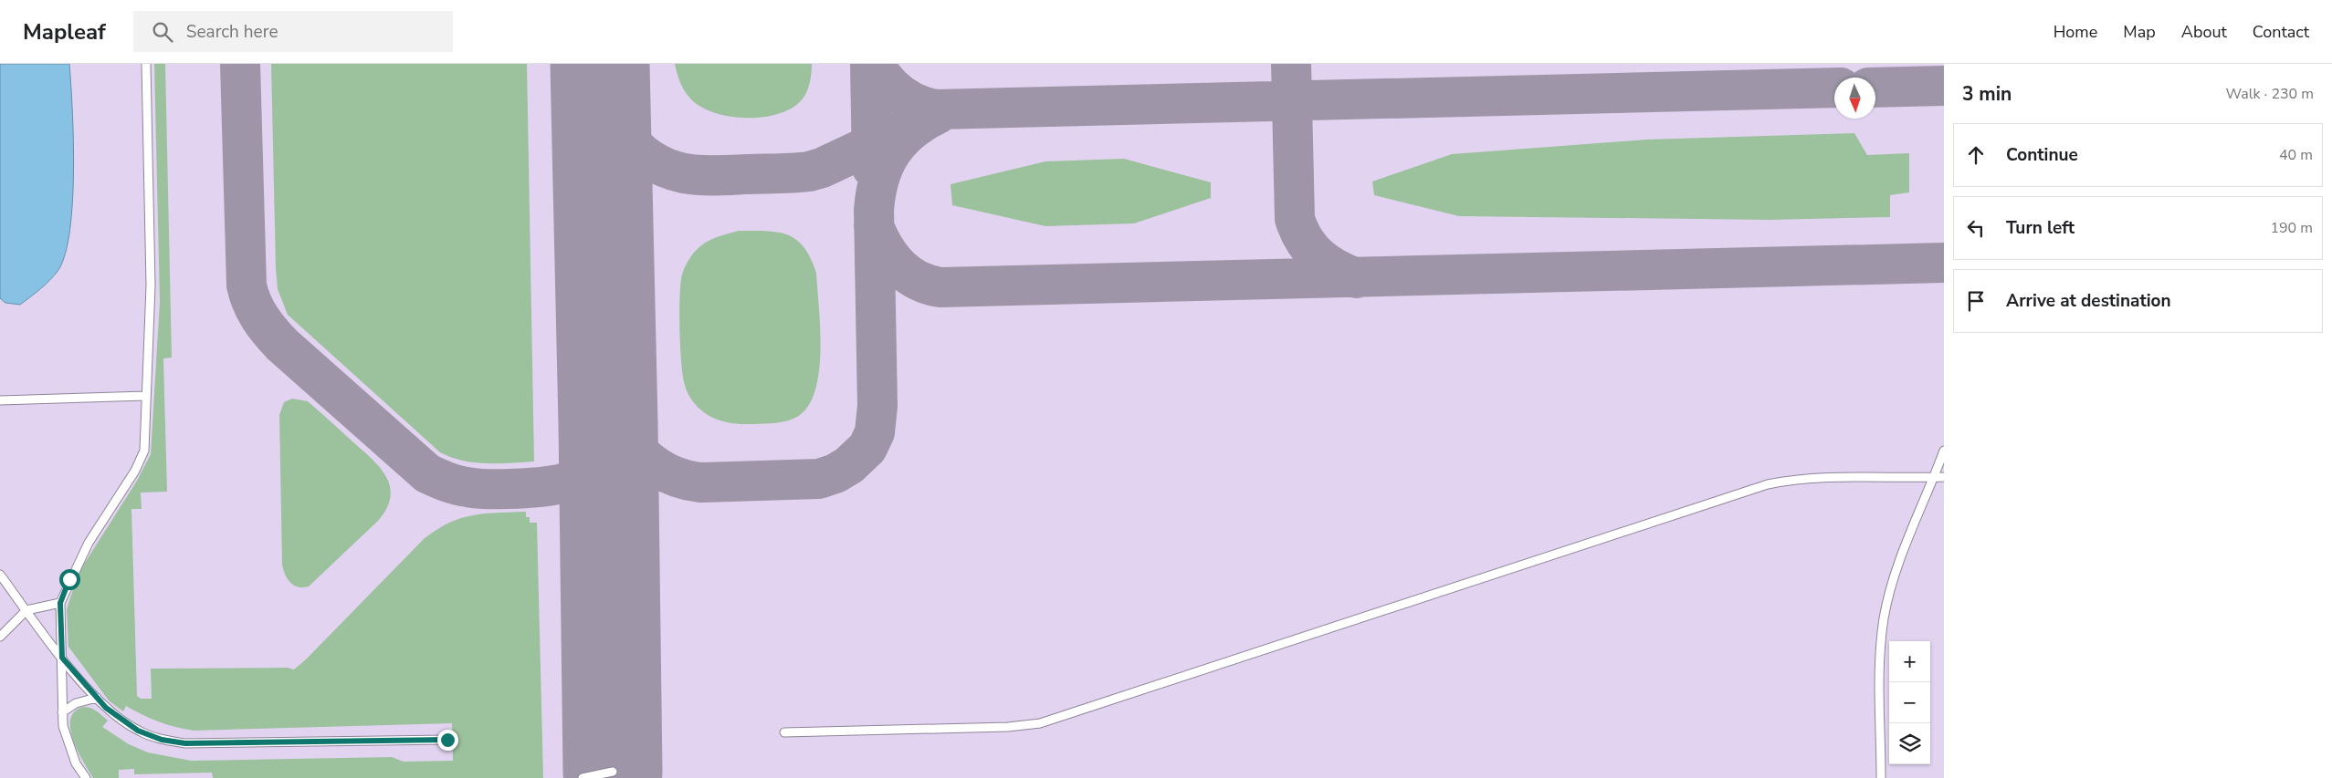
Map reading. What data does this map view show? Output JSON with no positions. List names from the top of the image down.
{
  "north": "bottom",
  "page": {
    "header": "Mapleaf",
    "search": "Search here",
    "nav": [
      "Home",
      "Map",
      "About",
      "Contact"
    ],
    "heading": ["3 min", "Walk · 230 m"],
    "list": [
      ["Continue", "40 m"],
      ["Turn left", "190 m"],
      "Arrive at destination"
    ],
    "map_buttons": ["+", "−"]
  }
}
